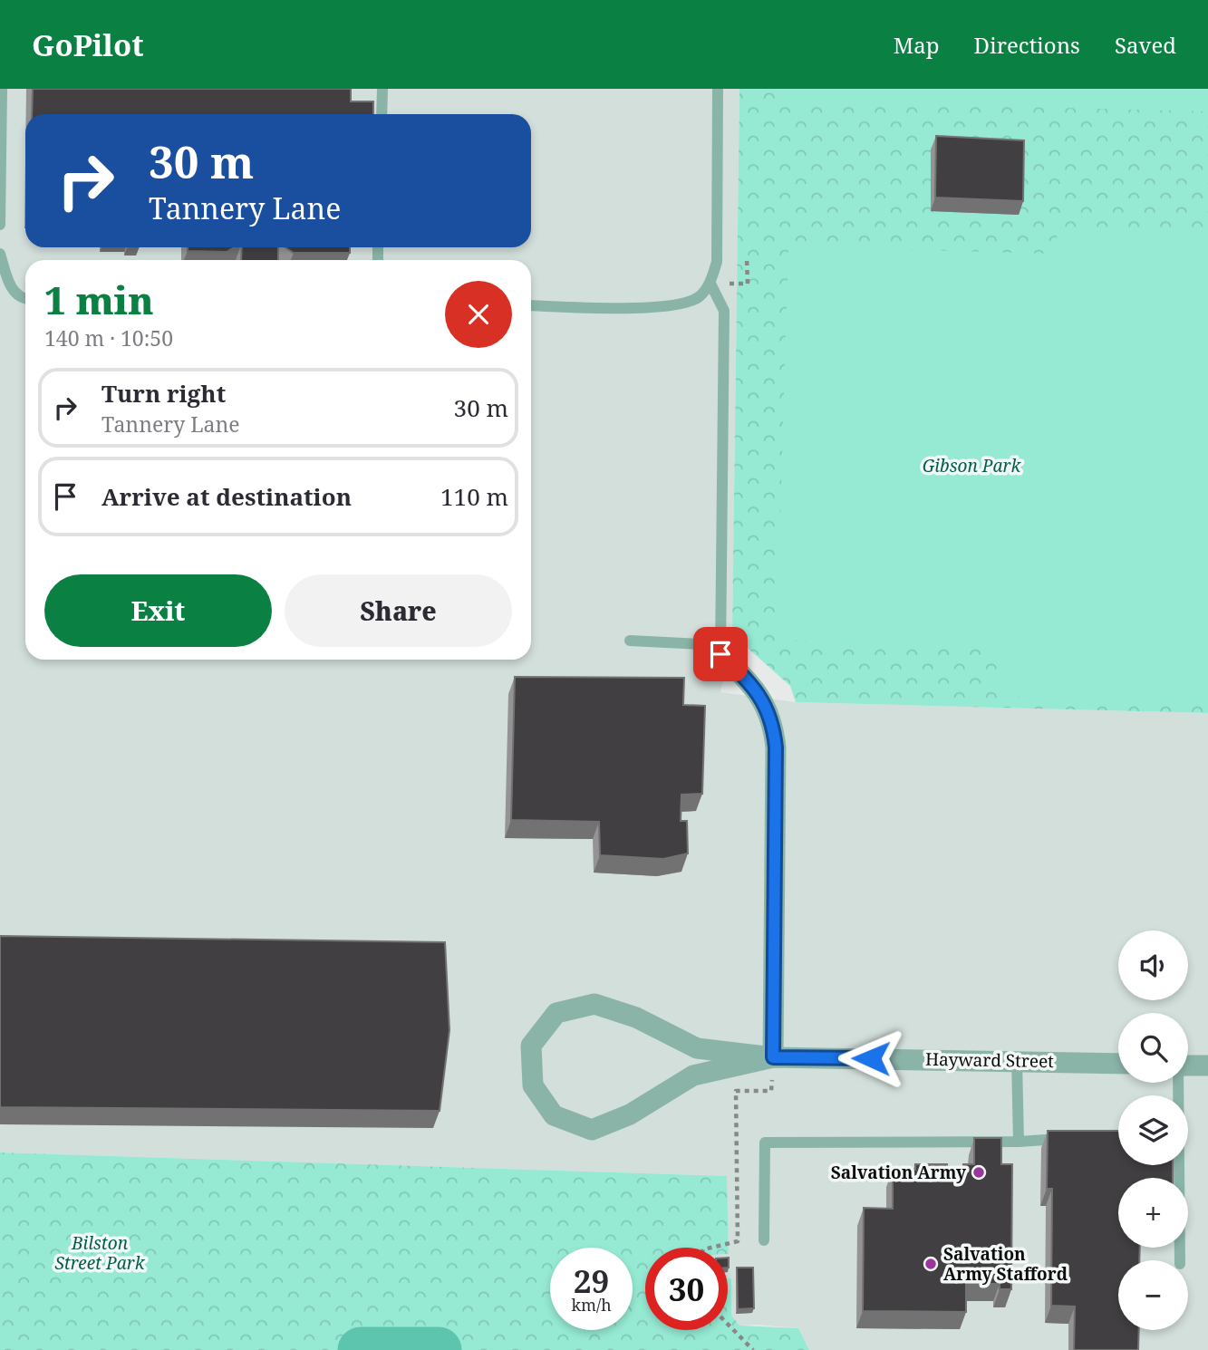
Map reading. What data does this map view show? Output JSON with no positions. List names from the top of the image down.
{
  "streets": {
    "street": ["Hayward Street"]
  },
  "parks": ["Gibson Park", "Bilston Street Park"],
  "places": ["Salvation Army", "Salvation Army Stafford"],
  "page": {
    "header": "GoPilot",
    "nav": ["Map", "Directions", "Saved"],
    "turn": ["30 m", "Tannery Lane"],
    "heading": ["1 min", "140 m · 10:50"],
    "list": [
      {
        "name": "Turn right",
        "note": "Tannery Lane",
        "value": "30 m"
      },
      {
        "name": "Arrive at destination",
        "value": "110 m"
      }
    ],
    "buttons": ["Exit", "Share"],
    "map_buttons": ["+", "−"],
    "speed": "29 km/h",
    "limit": "30"
  }
}
